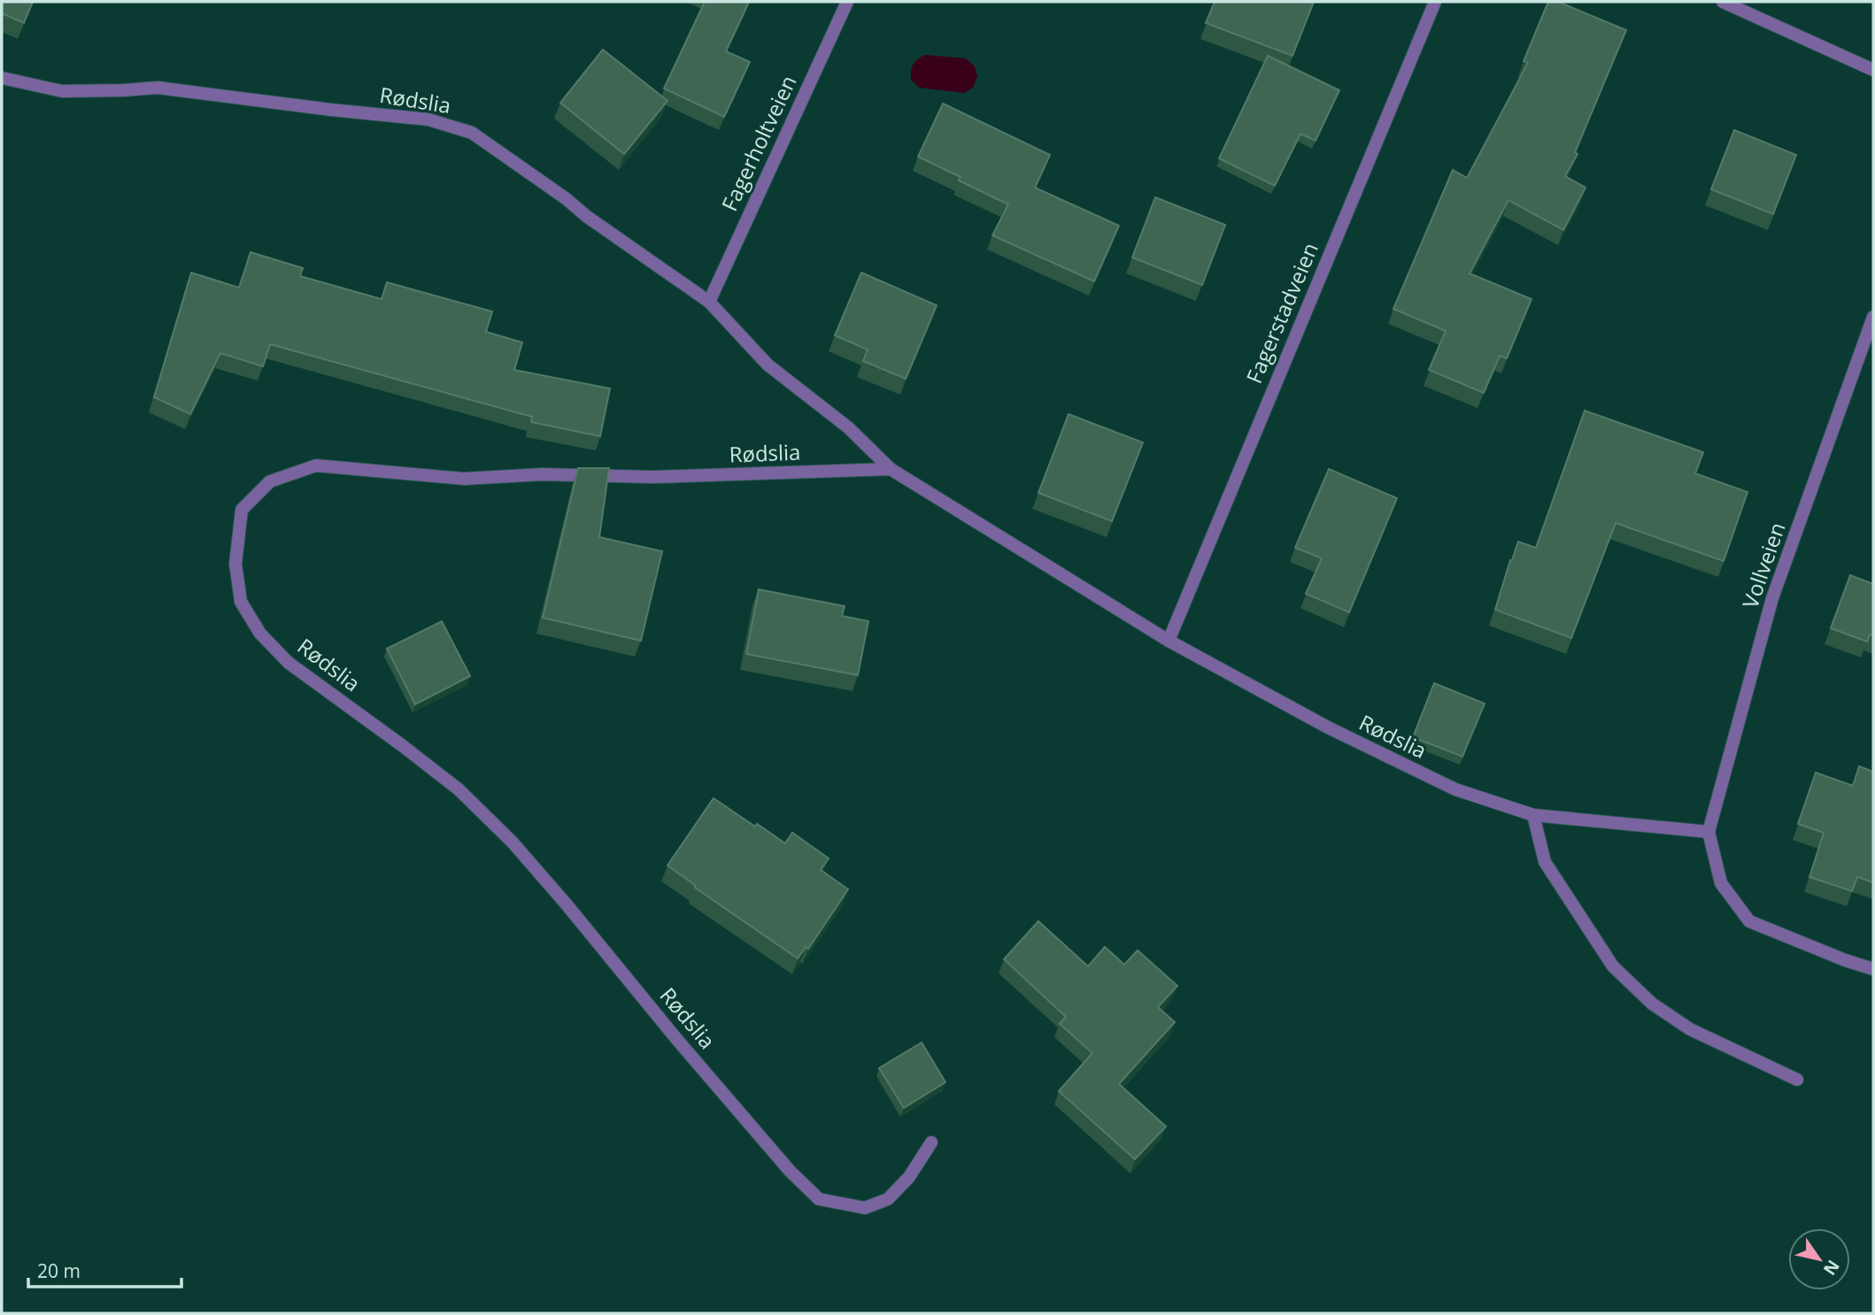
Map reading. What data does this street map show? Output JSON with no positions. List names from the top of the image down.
{
  "streets": {
    "street": [
      "Rødslia",
      "Fagerholtveien",
      "Fagerstadveien",
      "Vollveien"
    ]
  },
  "crossings": [
    ["Rødslia", "Fagerholtveien"],
    ["Rødslia", "Fagerstadveien"],
    ["Rødslia", "Vollveien"]
  ],
  "scale_bar": "20 m",
  "north": "bottom right"
}
